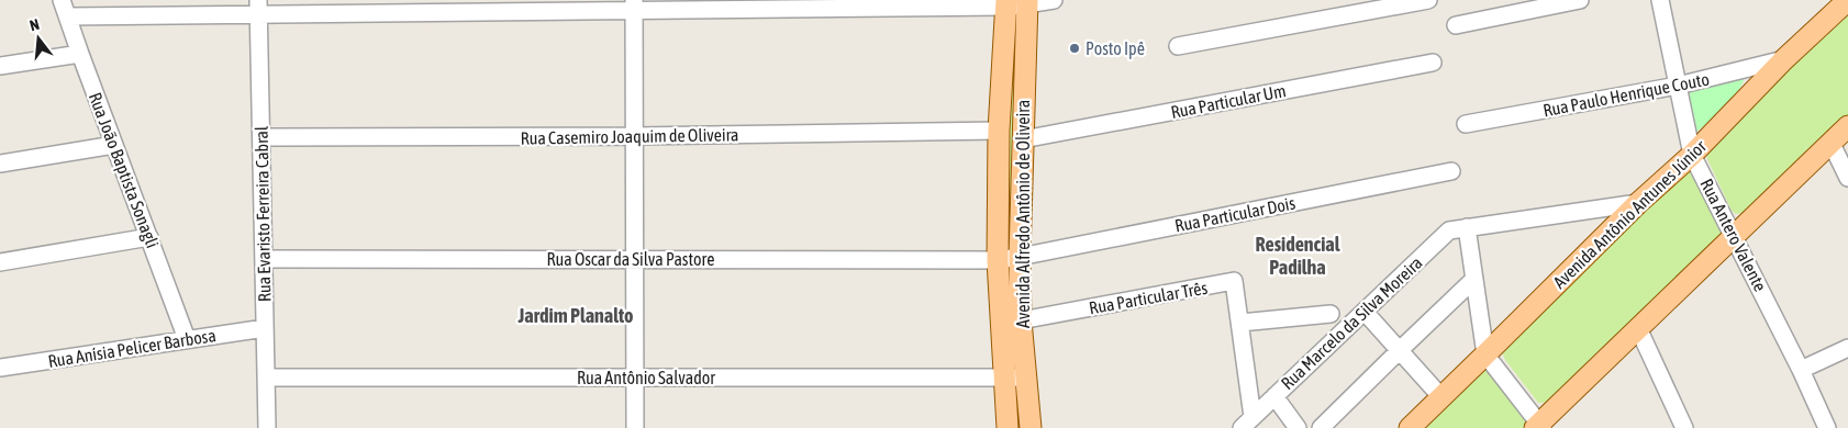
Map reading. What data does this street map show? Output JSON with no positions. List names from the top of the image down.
{
  "streets": {
    "main road": ["Avenida Alfredo Antônio de Oliveira", "Avenida Antônio Antunes Júnior"],
    "street": [
      "Rua Paulo Henrique Couto",
      "Rua Particular Um",
      "Rua Casemiro Joaquim de Oliveira",
      "Rua João Baptista Sonagli",
      "Rua Evaristo Ferreira Cabral",
      "Rua Particular Dois",
      "Rua Antero Valente",
      "Rua Oscar da Silva Pastore",
      "Rua Particular Três",
      "Rua Marcelo da Silva Moreira",
      "Rua Anísia Pelicer Barbosa",
      "Rua Antônio Salvador"
    ]
  },
  "crossings": [
    ["Rua Paulo Henrique Couto", "Avenida Antônio Antunes Júnior"],
    ["Rua Paulo Henrique Couto", "Rua Antero Valente"],
    ["Rua Particular Um", "Avenida Alfredo Antônio de Oliveira"],
    ["Rua Casemiro Joaquim de Oliveira", "Rua Evaristo Ferreira Cabral"],
    ["Rua Casemiro Joaquim de Oliveira", "Avenida Alfredo Antônio de Oliveira"],
    ["Rua João Baptista Sonagli", "Rua Anísia Pelicer Barbosa"],
    ["Rua Evaristo Ferreira Cabral", "Rua Oscar da Silva Pastore"],
    ["Rua Evaristo Ferreira Cabral", "Rua Anísia Pelicer Barbosa"],
    ["Rua Evaristo Ferreira Cabral", "Rua Antônio Salvador"],
    ["Avenida Alfredo Antônio de Oliveira", "Rua Particular Dois"],
    ["Avenida Alfredo Antônio de Oliveira", "Rua Oscar da Silva Pastore"],
    ["Avenida Alfredo Antônio de Oliveira", "Rua Particular Três"],
    ["Avenida Alfredo Antônio de Oliveira", "Rua Antônio Salvador"],
    ["Rua Particular Dois", "Rua Oscar da Silva Pastore"],
    ["Avenida Antônio Antunes Júnior", "Rua Antero Valente"],
    ["Avenida Antônio Antunes Júnior", "Rua Marcelo da Silva Moreira"],
    ["Rua Particular Três", "Rua Marcelo da Silva Moreira"]
  ],
  "districts": ["Residencial Padilha", "Jardim Planalto"],
  "places": ["Posto Ipê"],
  "north": "top"
}
